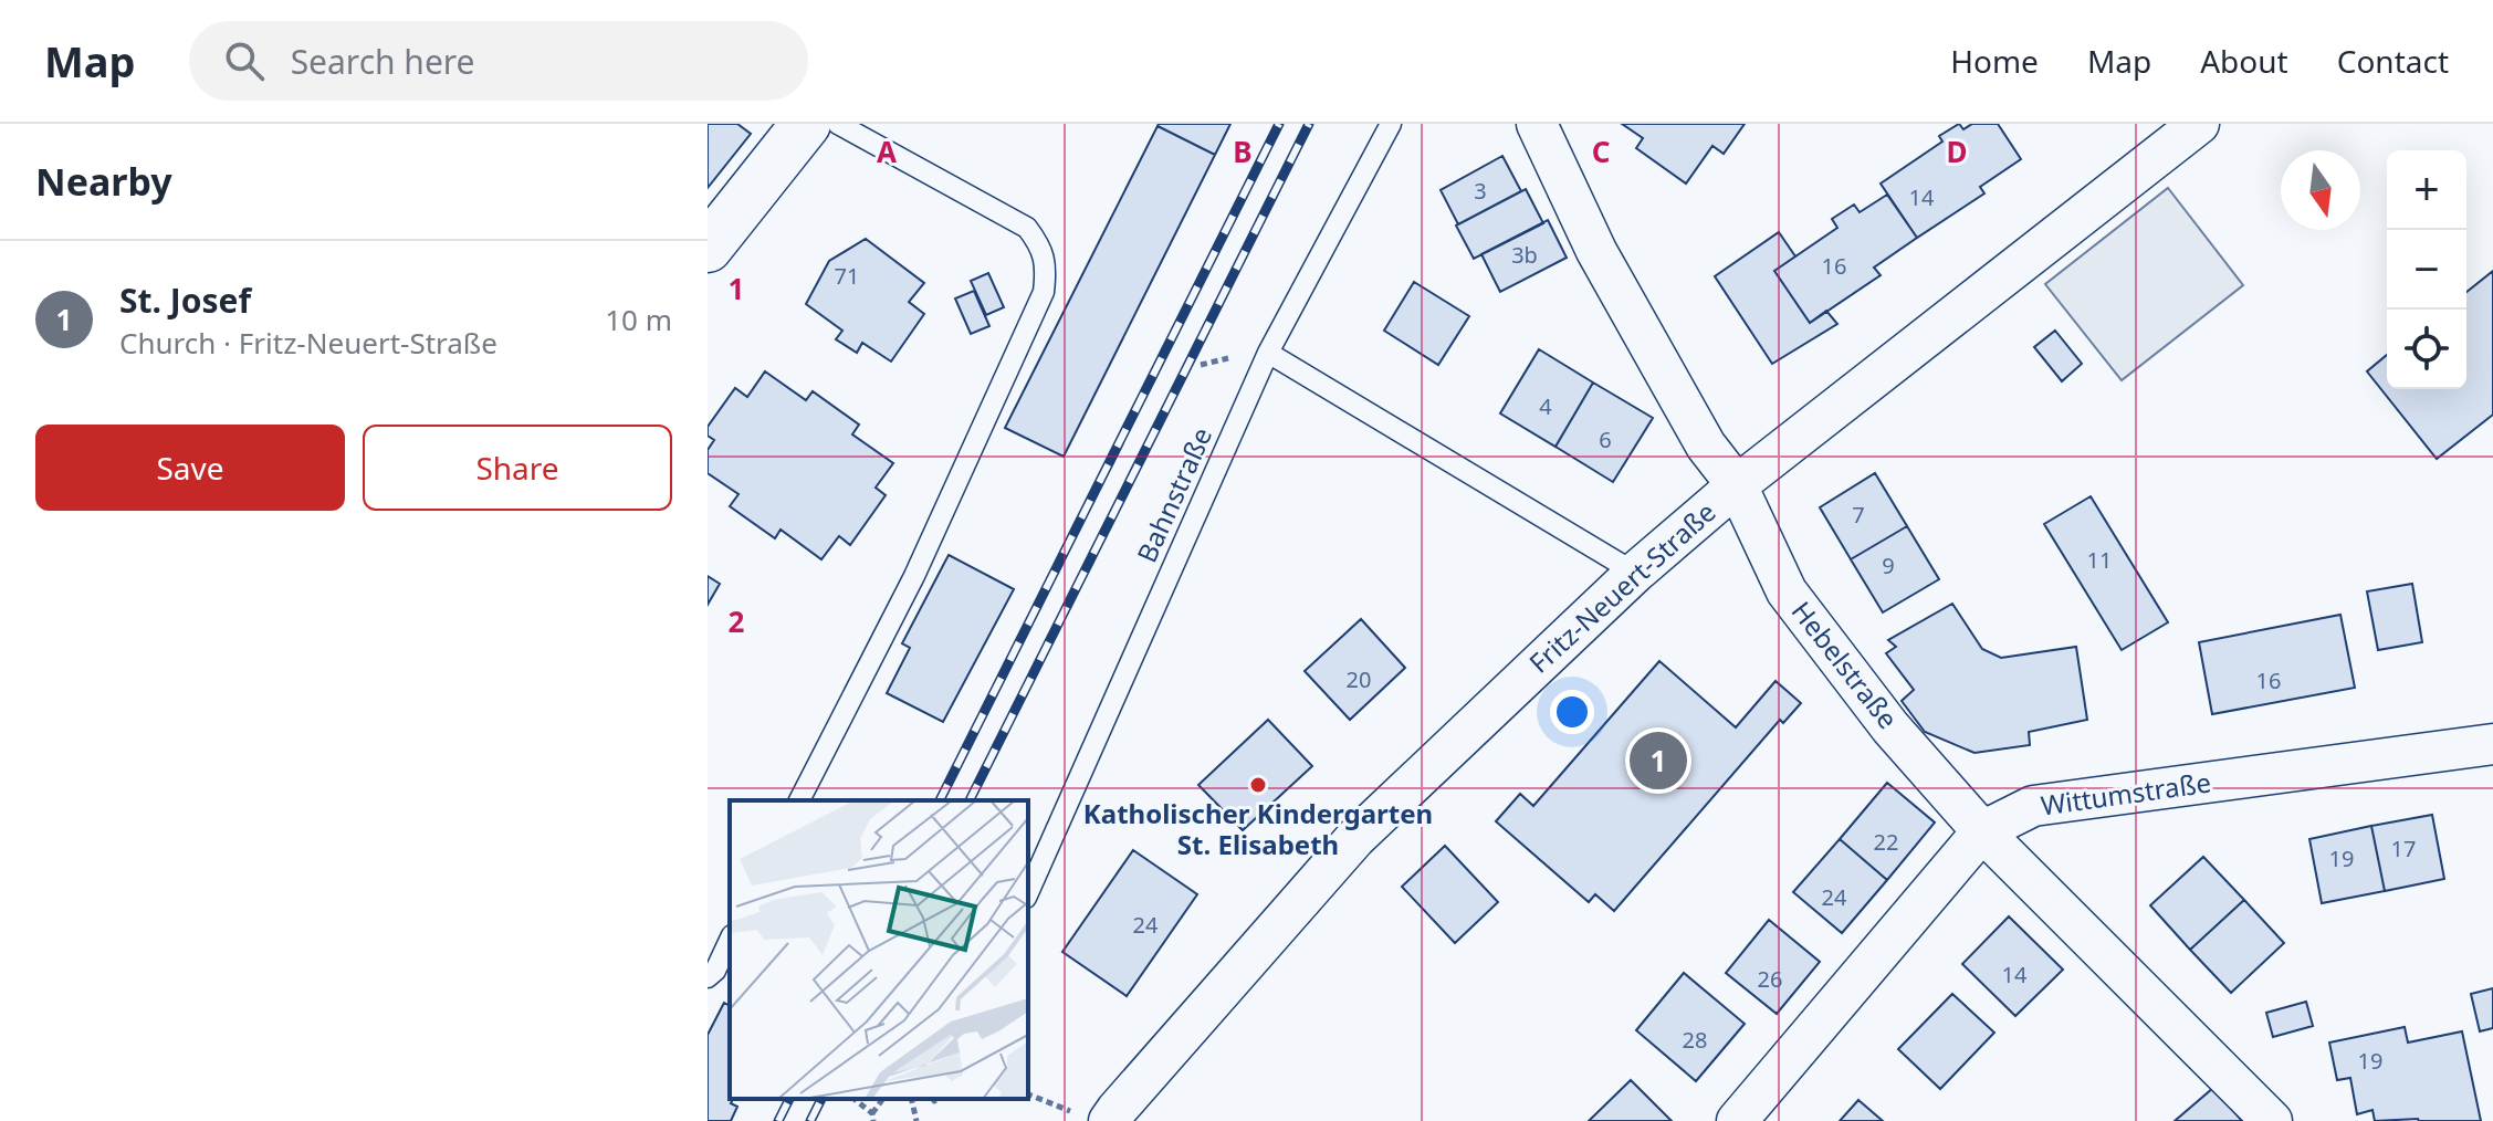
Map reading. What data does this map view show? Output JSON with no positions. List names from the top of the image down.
{
  "streets": {
    "street": ["Fritz-Neuert-Straße", "Hebelstraße", "Wittumstraße"],
    "lane": ["Bahnstraße"]
  },
  "crossings": [
    ["Fritz-Neuert-Straße", "Hebelstraße"],
    ["Hebelstraße", "Wittumstraße"]
  ],
  "places": ["Katholischer Kindergarten St. Elisabeth"],
  "house_numbers": [
    "3",
    "14",
    "3b",
    "16",
    "71",
    "4",
    "6",
    "7",
    "11",
    "9",
    "20",
    "16",
    "22",
    "17",
    "19",
    "24",
    "24",
    "14",
    "26",
    "28",
    "19"
  ],
  "north": "bottom",
  "page": {
    "header": "Map",
    "search": "Search here",
    "nav": [
      "Home",
      "Map",
      "About",
      "Contact"
    ],
    "heading": "Nearby",
    "map_buttons": ["+", "−"],
    "list": [
      {
        "mark": "1",
        "name": "St. Josef",
        "note": "Church · Fritz-Neuert-Straße",
        "value": "10 m"
      }
    ],
    "buttons": ["Save", "Share"],
    "pins": "1"
  },
  "grid": {
    "columns": [
      "A",
      "B",
      "C",
      "D"
    ],
    "rows": ["1", "2"]
  }
}
